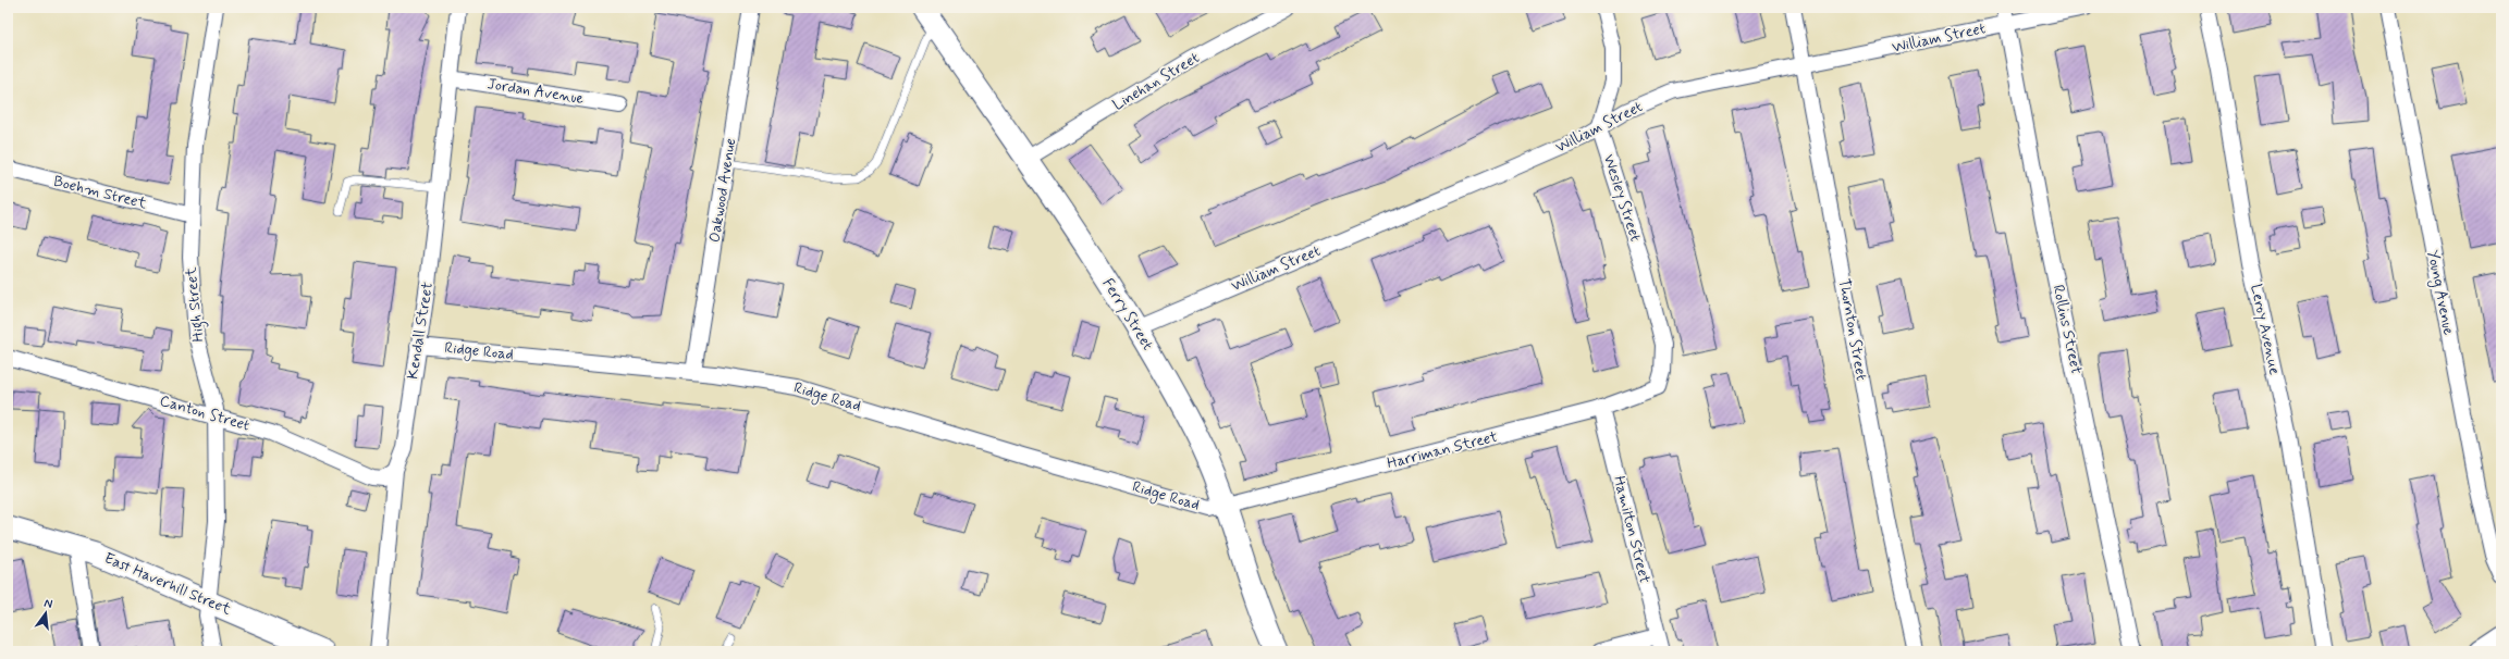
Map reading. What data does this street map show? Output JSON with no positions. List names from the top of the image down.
{
  "streets": {
    "street": [
      "William Street",
      "Linehan Street",
      "Jordan Avenue",
      "Oakwood Avenue",
      "Boehm Street",
      "Wesley Street",
      "Young Avenue",
      "High Street",
      "Ferry Street",
      "Thornton Street",
      "Rollins Street",
      "Leroy Avenue",
      "Kendall Street",
      "Ridge Road",
      "Canton Street",
      "Harriman Street",
      "Hamilton Street",
      "East Haverhill Street"
    ]
  },
  "crossings": [
    ["William Street", "Wesley Street"],
    ["William Street", "Ferry Street"],
    ["William Street", "Thornton Street"],
    ["William Street", "Rollins Street"],
    ["Linehan Street", "Ferry Street"],
    ["Jordan Avenue", "Kendall Street"],
    ["Oakwood Avenue", "Ridge Road"],
    ["Boehm Street", "High Street"],
    ["Wesley Street", "Harriman Street"],
    ["High Street", "Canton Street"],
    ["High Street", "East Haverhill Street"],
    ["Ferry Street", "Ridge Road"],
    ["Ferry Street", "Harriman Street"],
    ["Kendall Street", "Ridge Road"],
    ["Kendall Street", "Canton Street"],
    ["Ridge Road", "Harriman Street"],
    ["Harriman Street", "Hamilton Street"]
  ],
  "north": "top"
}
